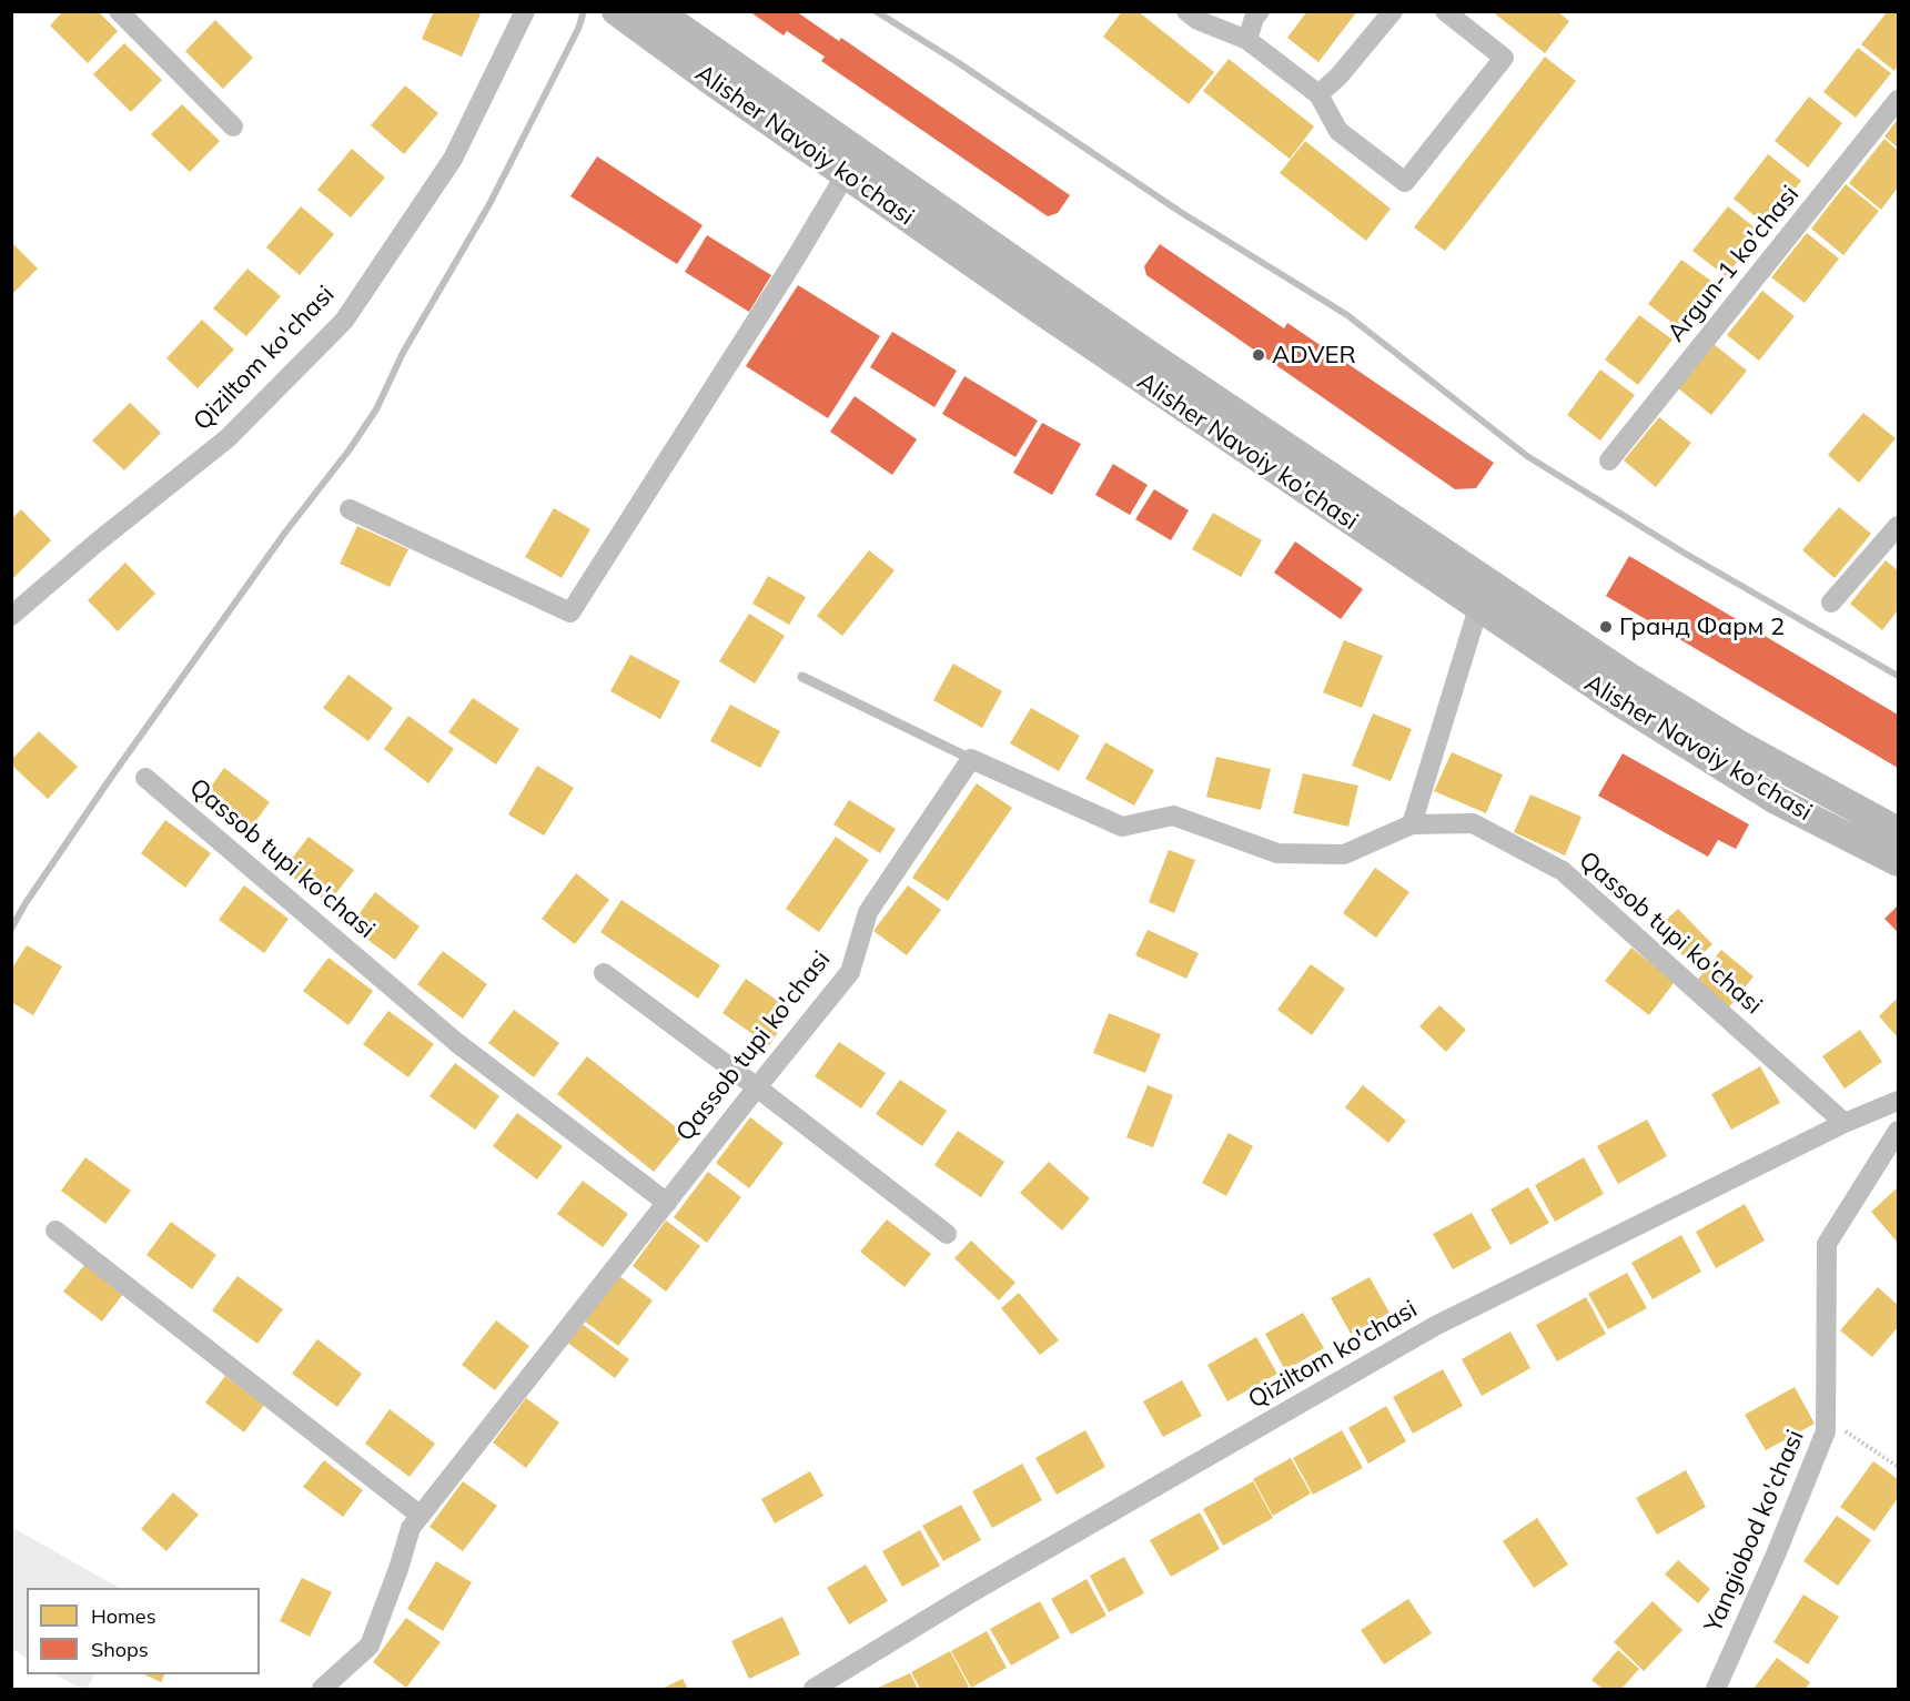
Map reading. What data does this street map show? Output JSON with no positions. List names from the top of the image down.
{
  "streets": {
    "main road": ["Alisher Navoiy ko'chasi"],
    "street": [
      "Argun-1 ko'chasi",
      "Qiziltom ko'chasi",
      "Qassob tupi ko'chasi",
      "Yangiobod ko'chasi"
    ]
  },
  "crossings": [
    ["Qiziltom ko'chasi", "Qassob tupi ko'chasi"]
  ],
  "places": ["ADVER", "Гранд Фарм 2"],
  "legend": ["Homes", "Shops"]
}
